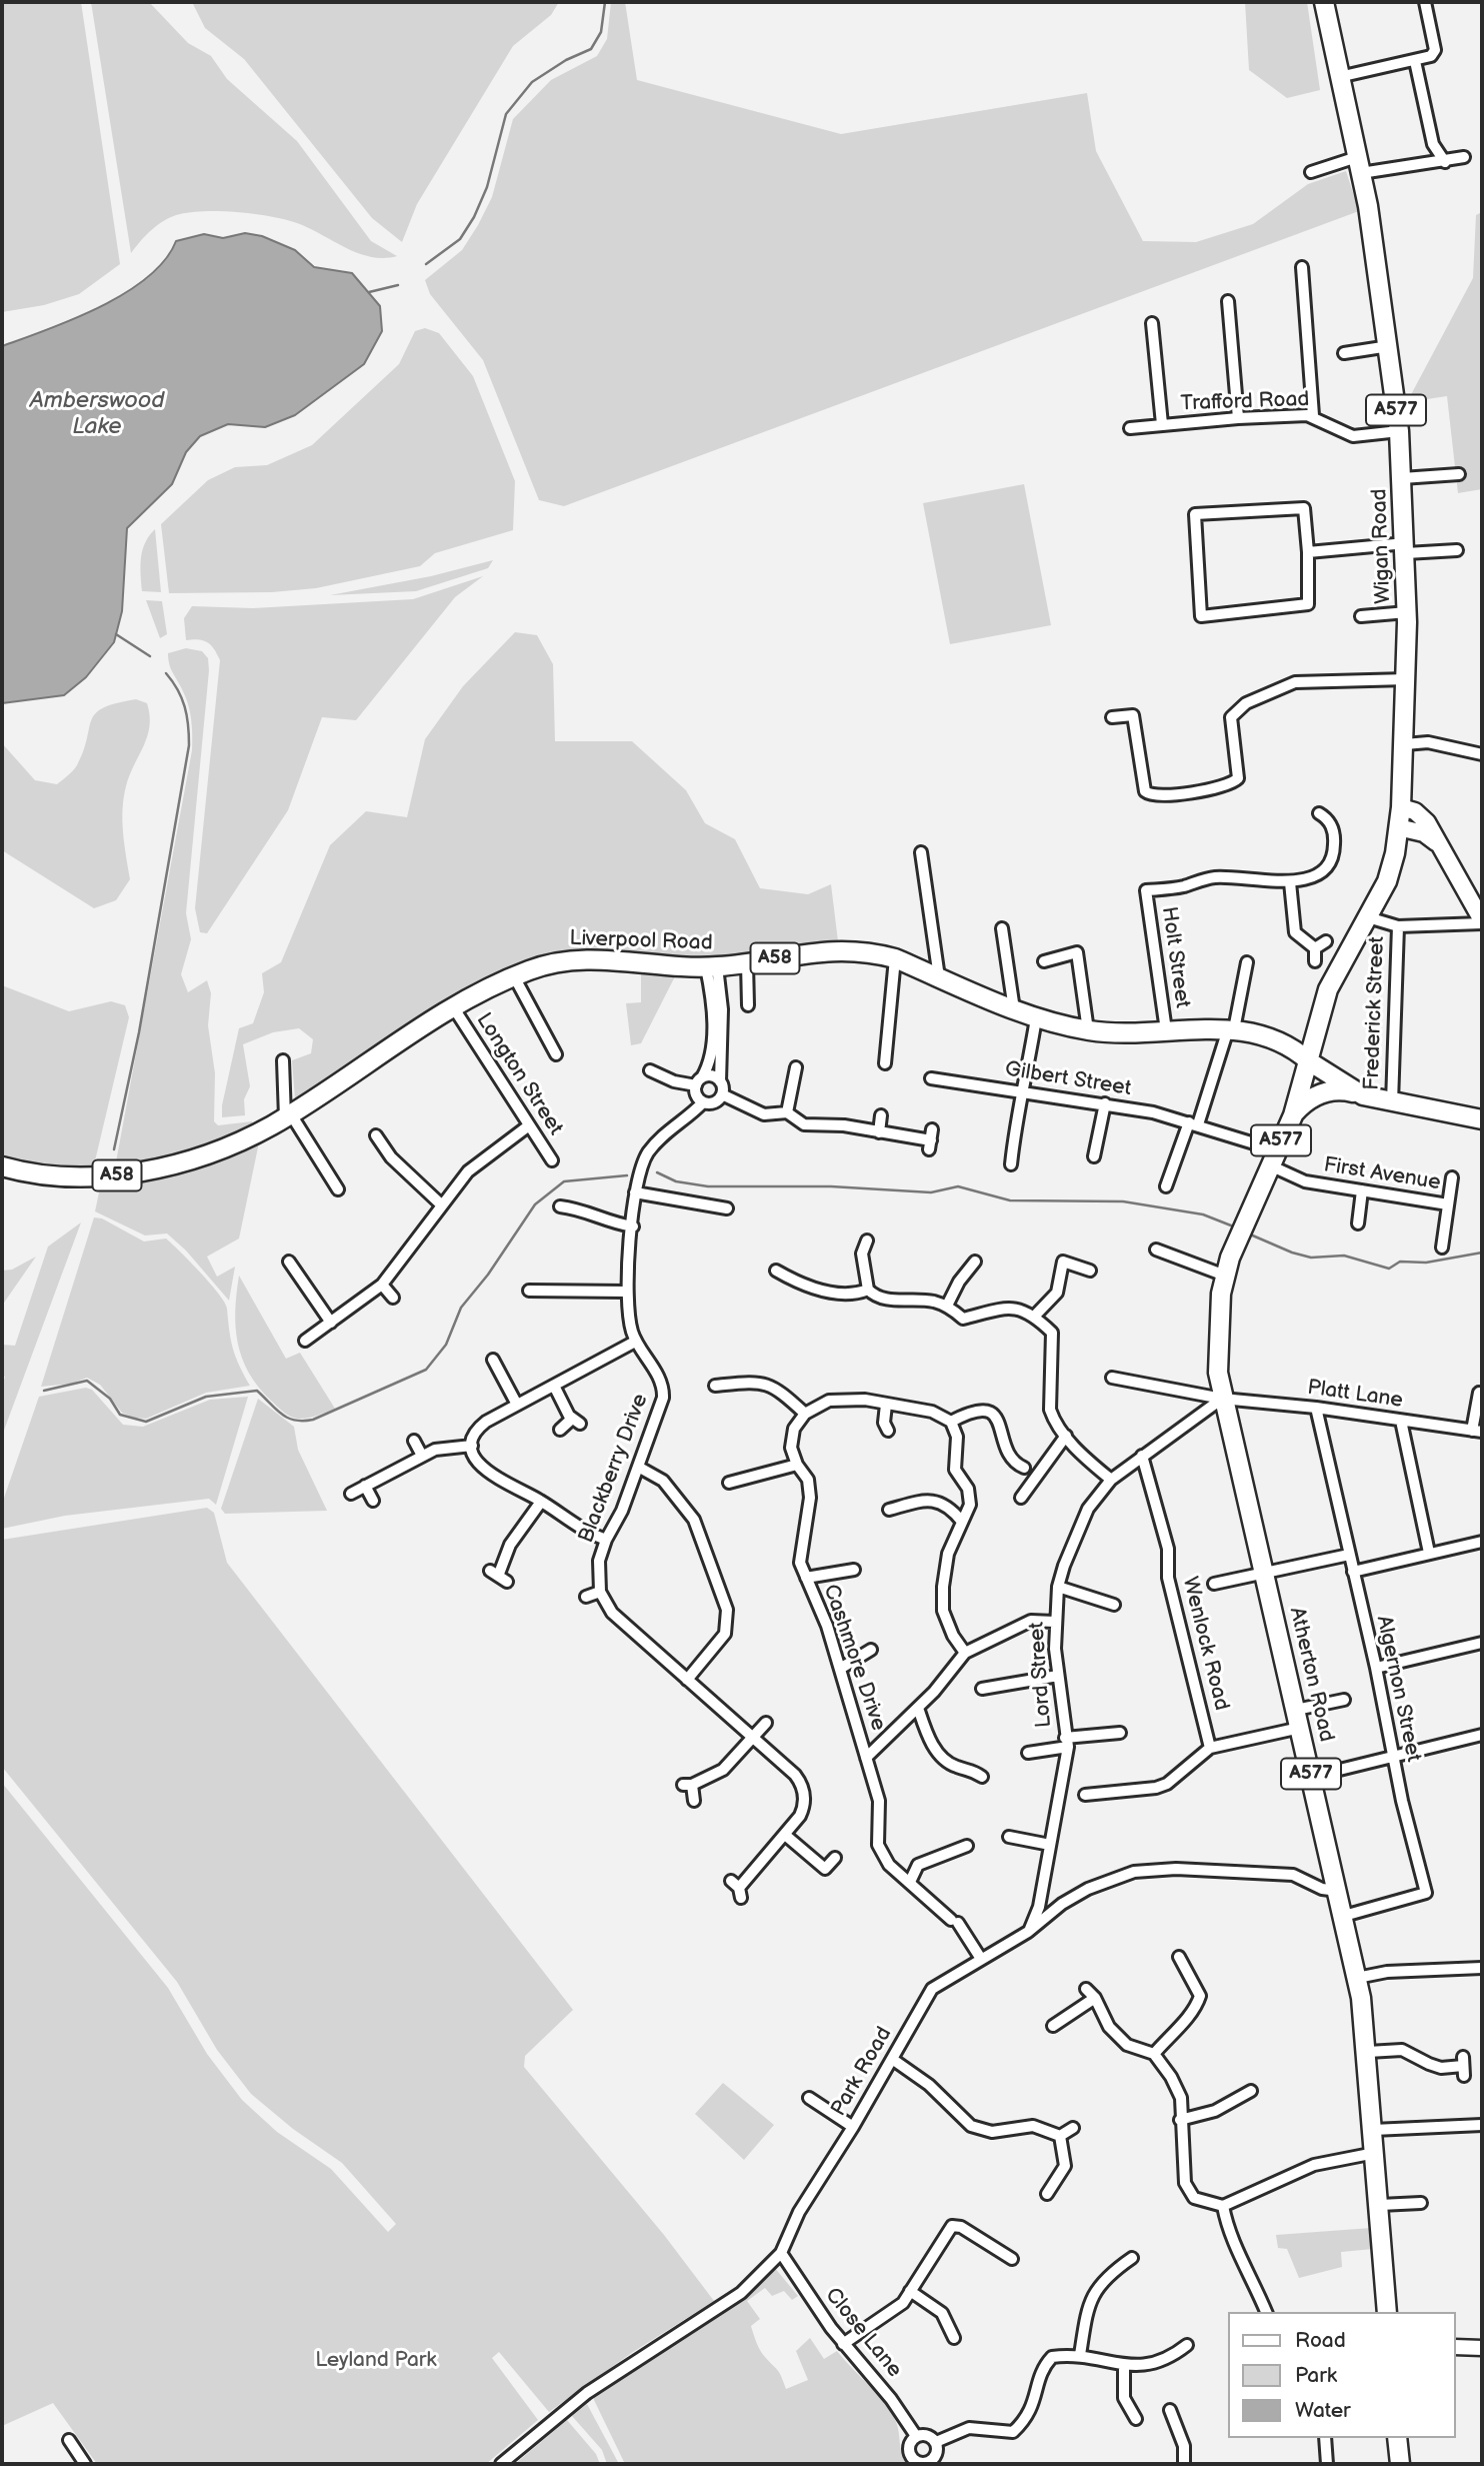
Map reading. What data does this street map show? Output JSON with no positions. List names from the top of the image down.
{
  "streets": {
    "main road": [
      "A577",
      "Wigan Road",
      "Liverpool Road",
      "A58",
      "Atherton Road"
    ],
    "street": [
      "Trafford Road",
      "Holt Street",
      "Frederick Street",
      "Longton Street",
      "Gilbert Street",
      "First Avenue",
      "Platt Lane",
      "Blackberry Drive",
      "Wenlock Road",
      "Cashmore Drive",
      "Lord Street",
      "Algernon Street",
      "Park Road",
      "Close Lane"
    ]
  },
  "crossings": [
    ["Trafford Road", "Wigan Road"],
    ["Wigan Road", "Liverpool Road"],
    ["Wigan Road", "A58"],
    ["Wigan Road", "Atherton Road"],
    ["Liverpool Road", "Holt Street"],
    ["Liverpool Road", "A58"],
    ["Liverpool Road", "Longton Street"],
    ["Liverpool Road", "Atherton Road"],
    ["A58", "Frederick Street"],
    ["A58", "Atherton Road"],
    ["First Avenue", "Atherton Road"],
    ["Platt Lane", "Lord Street"],
    ["Platt Lane", "Atherton Road"],
    ["Platt Lane", "Algernon Street"],
    ["Wenlock Road", "Lord Street"],
    ["Cashmore Drive", "Park Road"],
    ["Lord Street", "Atherton Road"],
    ["Lord Street", "Park Road"],
    ["Atherton Road", "Algernon Street"],
    ["Atherton Road", "Park Road"],
    ["Park Road", "Close Lane"]
  ],
  "water": ["Amberswood Lake"],
  "parks": ["Leyland Park"],
  "legend": ["Road", "Park", "Water"]
}
